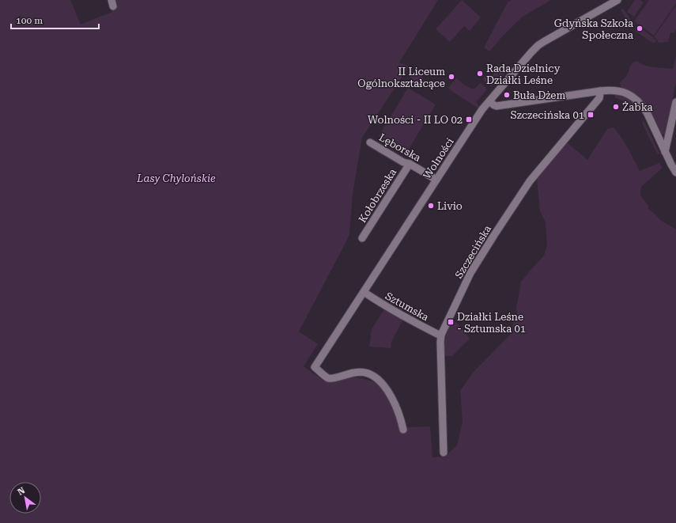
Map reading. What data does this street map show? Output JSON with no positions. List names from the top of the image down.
{
  "streets": {
    "street": [
      "Lęborska",
      "Wolności",
      "Kołobrzeska",
      "Szczecińska",
      "Sztumska"
    ]
  },
  "crossings": [
    ["Lęborska", "Wolności"],
    ["Lęborska", "Kołobrzeska"],
    ["Wolności", "Sztumska"],
    ["Szczecińska", "Sztumska"]
  ],
  "parks": ["Lasy Chylońskie"],
  "places": {
    "other": [
      "Gdyńska Szkoła Społeczna",
      "Rada Dzielnicy Działki Leśne",
      "II Liceum Ogólnokształcące",
      "Buła Dżem",
      "Żabka",
      "Livio"
    ],
    "transit": ["Szczecińska 01", "Wolności - II LO 02", "Działki Leśne - Sztumska 01"]
  },
  "scale_bar": "100 m",
  "north": "top left"
}
